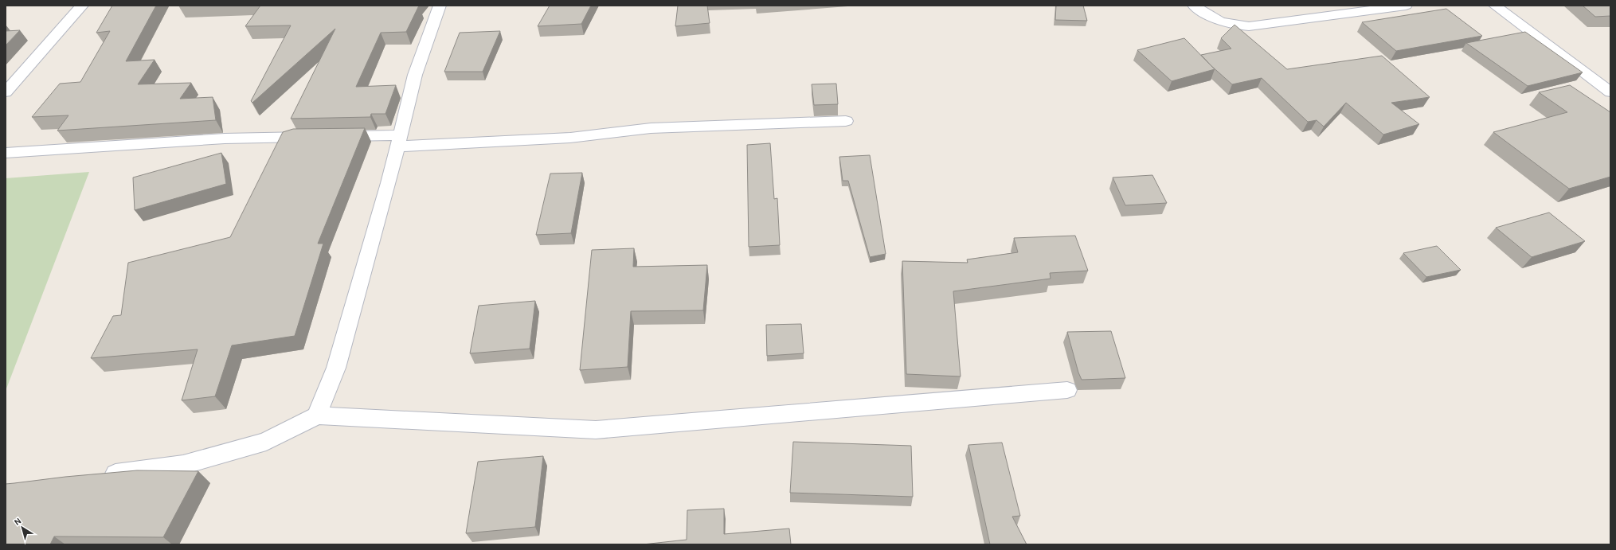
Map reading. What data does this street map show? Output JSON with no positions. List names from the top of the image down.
{
  "north": "top left"
}
